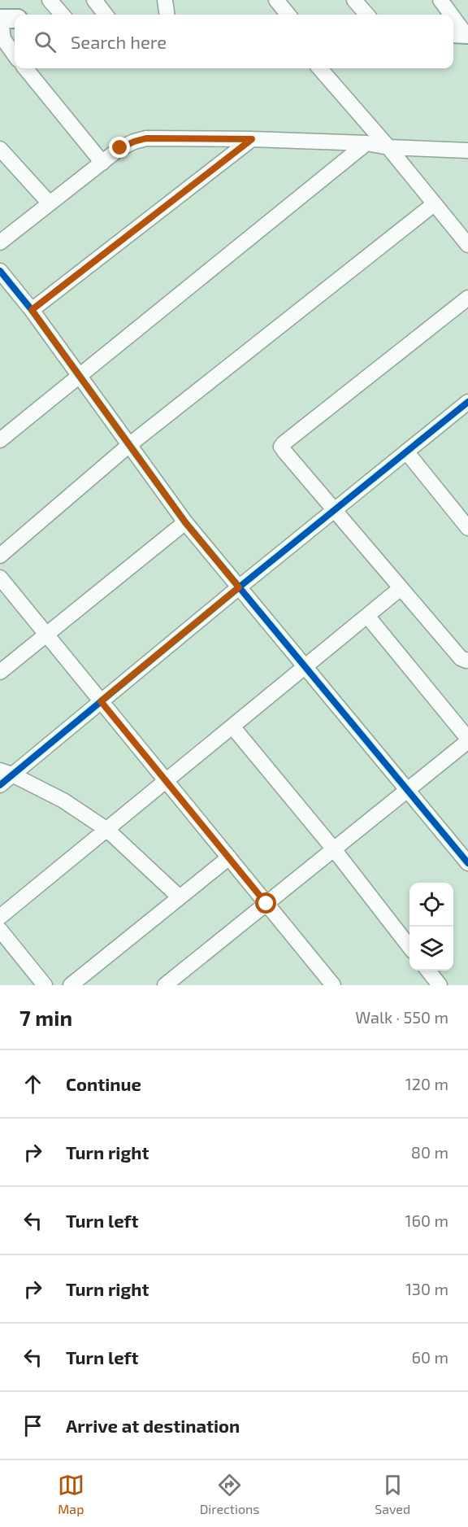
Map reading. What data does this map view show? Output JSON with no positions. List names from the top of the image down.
{
  "page": {
    "search": "Search here",
    "heading": ["7 min", "Walk · 550 m"],
    "list": [
      ["Continue", "120 m"],
      ["Turn right", "80 m"],
      ["Turn left", "160 m"],
      ["Turn right", "130 m"],
      ["Turn left", "60 m"],
      "Arrive at destination"
    ],
    "nav": ["Map", "Directions", "Saved"]
  }
}
